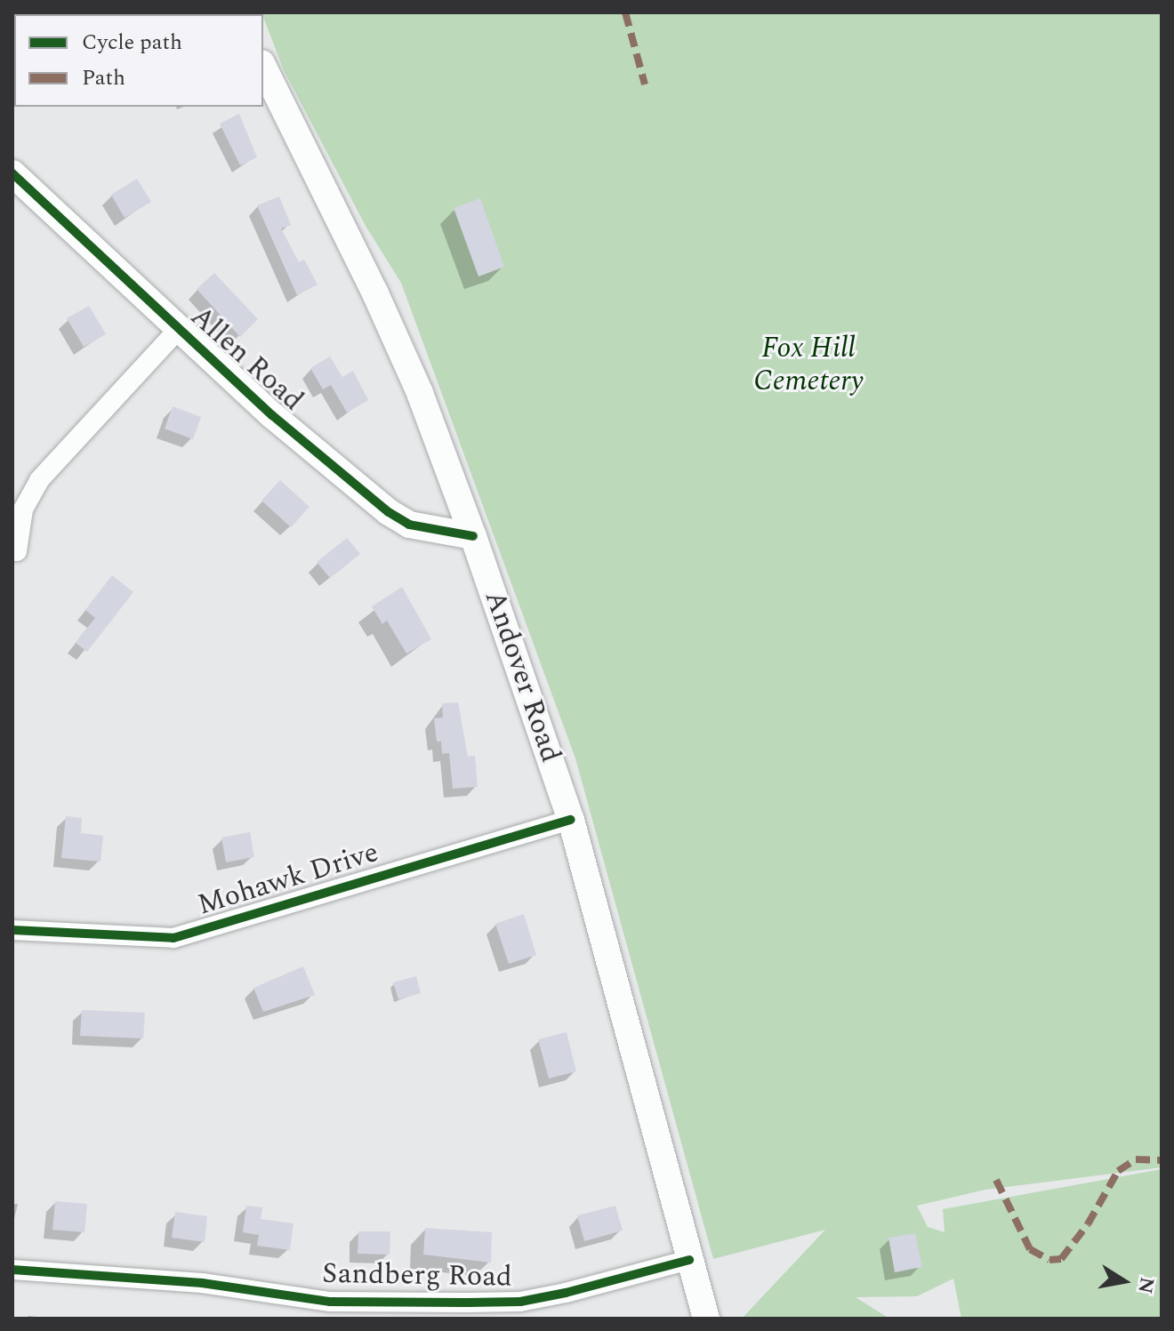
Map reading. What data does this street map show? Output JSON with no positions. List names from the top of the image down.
{
  "streets": {
    "main road": ["Allen Road", "Andover Road"],
    "street": ["Mohawk Drive", "Sandberg Road"]
  },
  "crossings": [
    ["Allen Road", "Andover Road"],
    ["Andover Road", "Mohawk Drive"],
    ["Andover Road", "Sandberg Road"]
  ],
  "parks": ["Fox Hill Cemetery"],
  "legend": ["Cycle path", "Path"],
  "north": "right"
}
